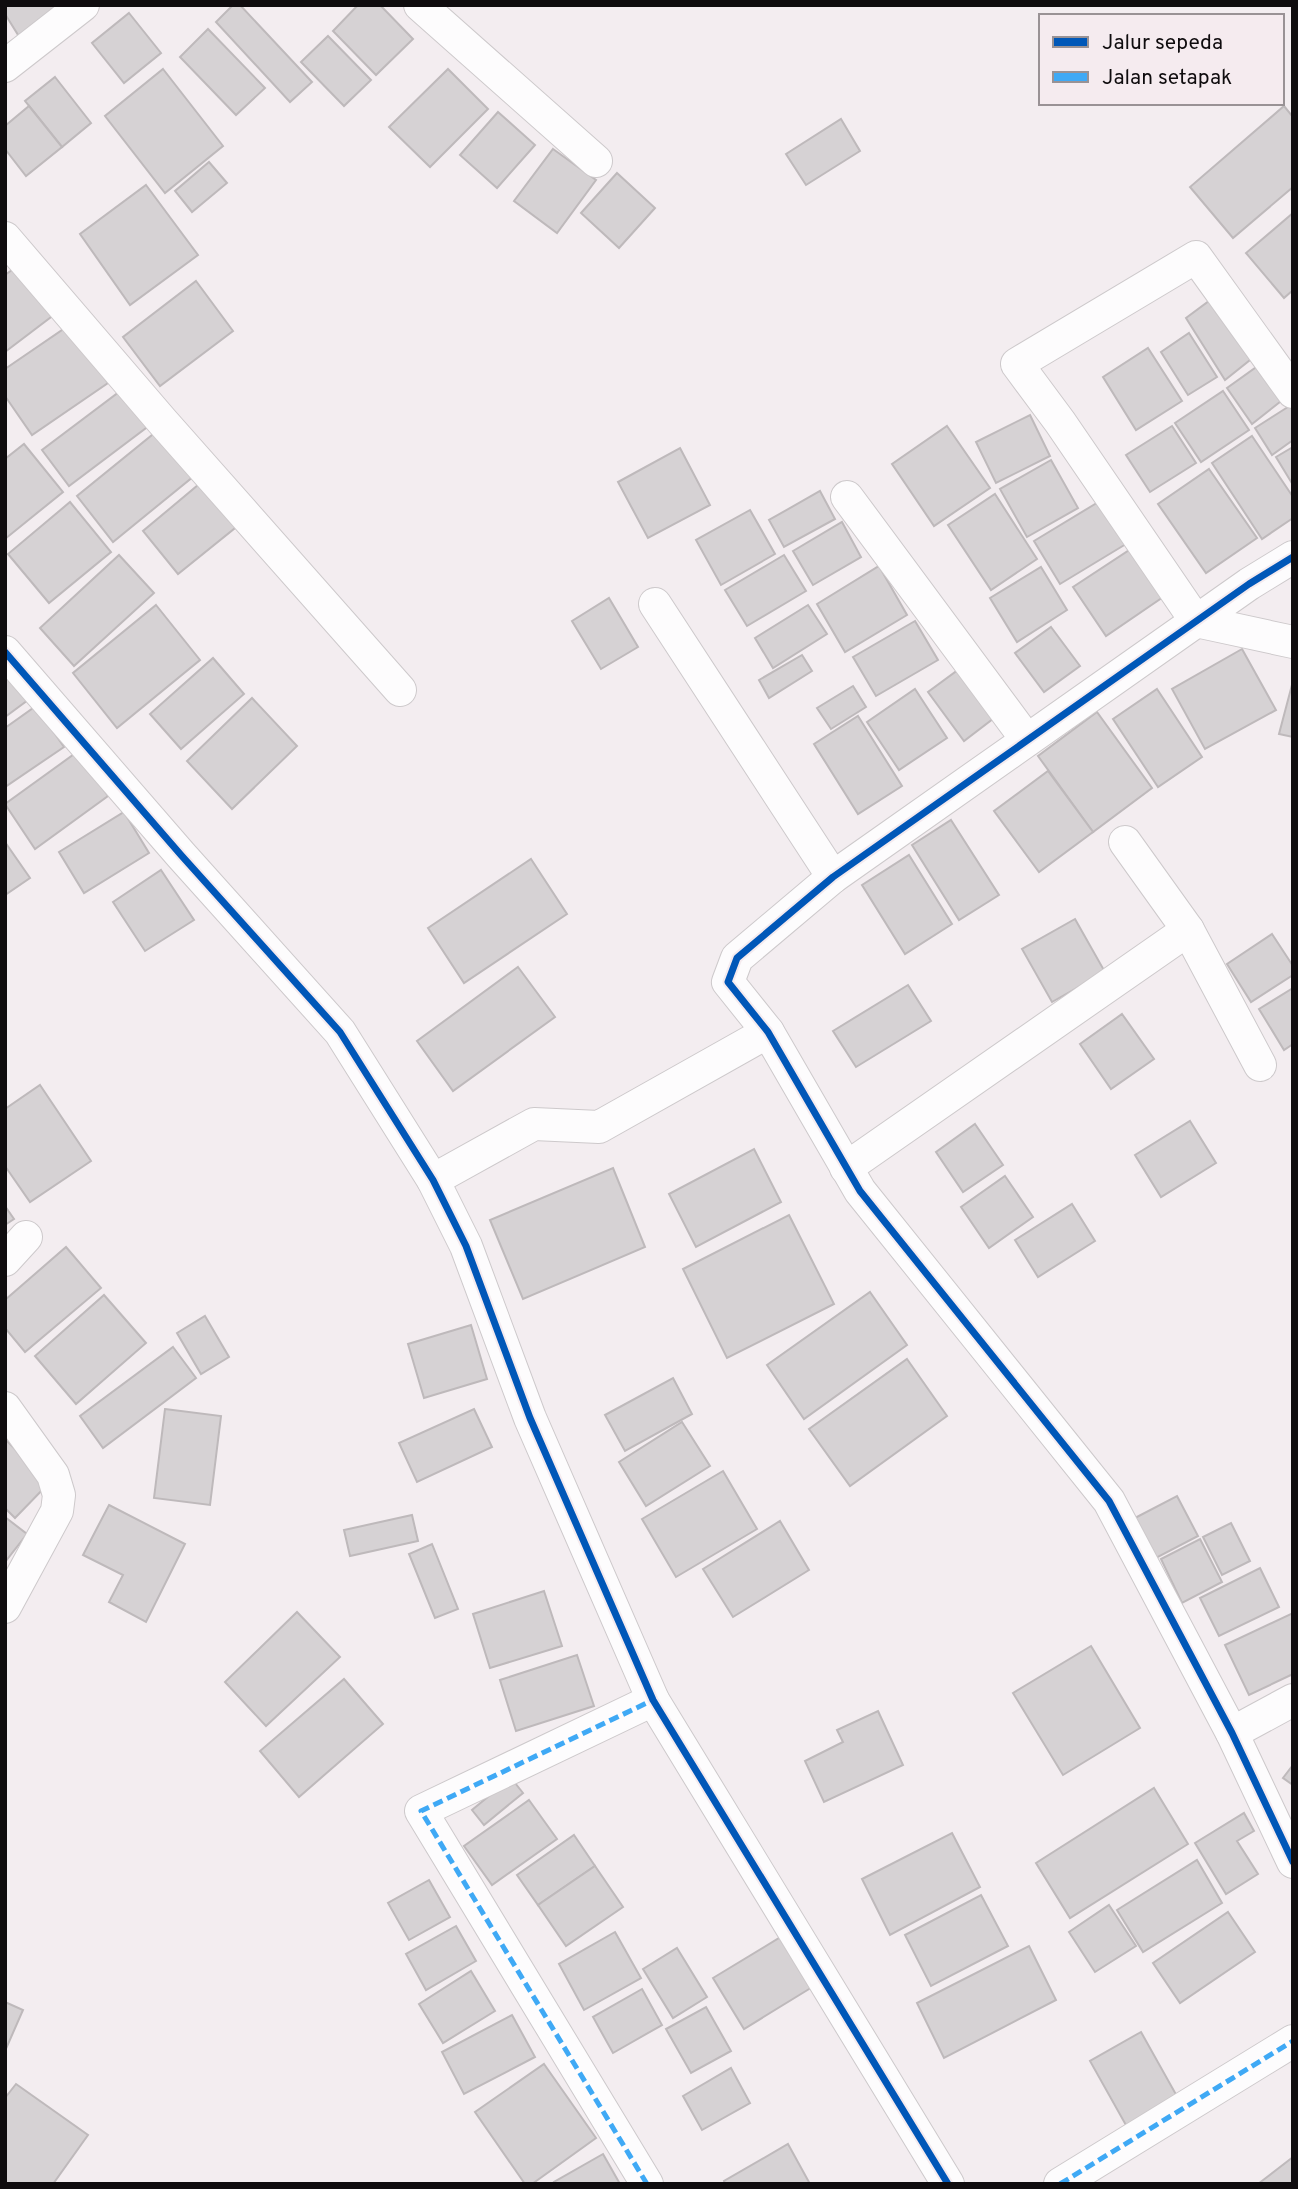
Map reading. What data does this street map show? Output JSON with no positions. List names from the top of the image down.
{
  "legend": ["Jalur sepeda", "Jalan setapak"]
}
